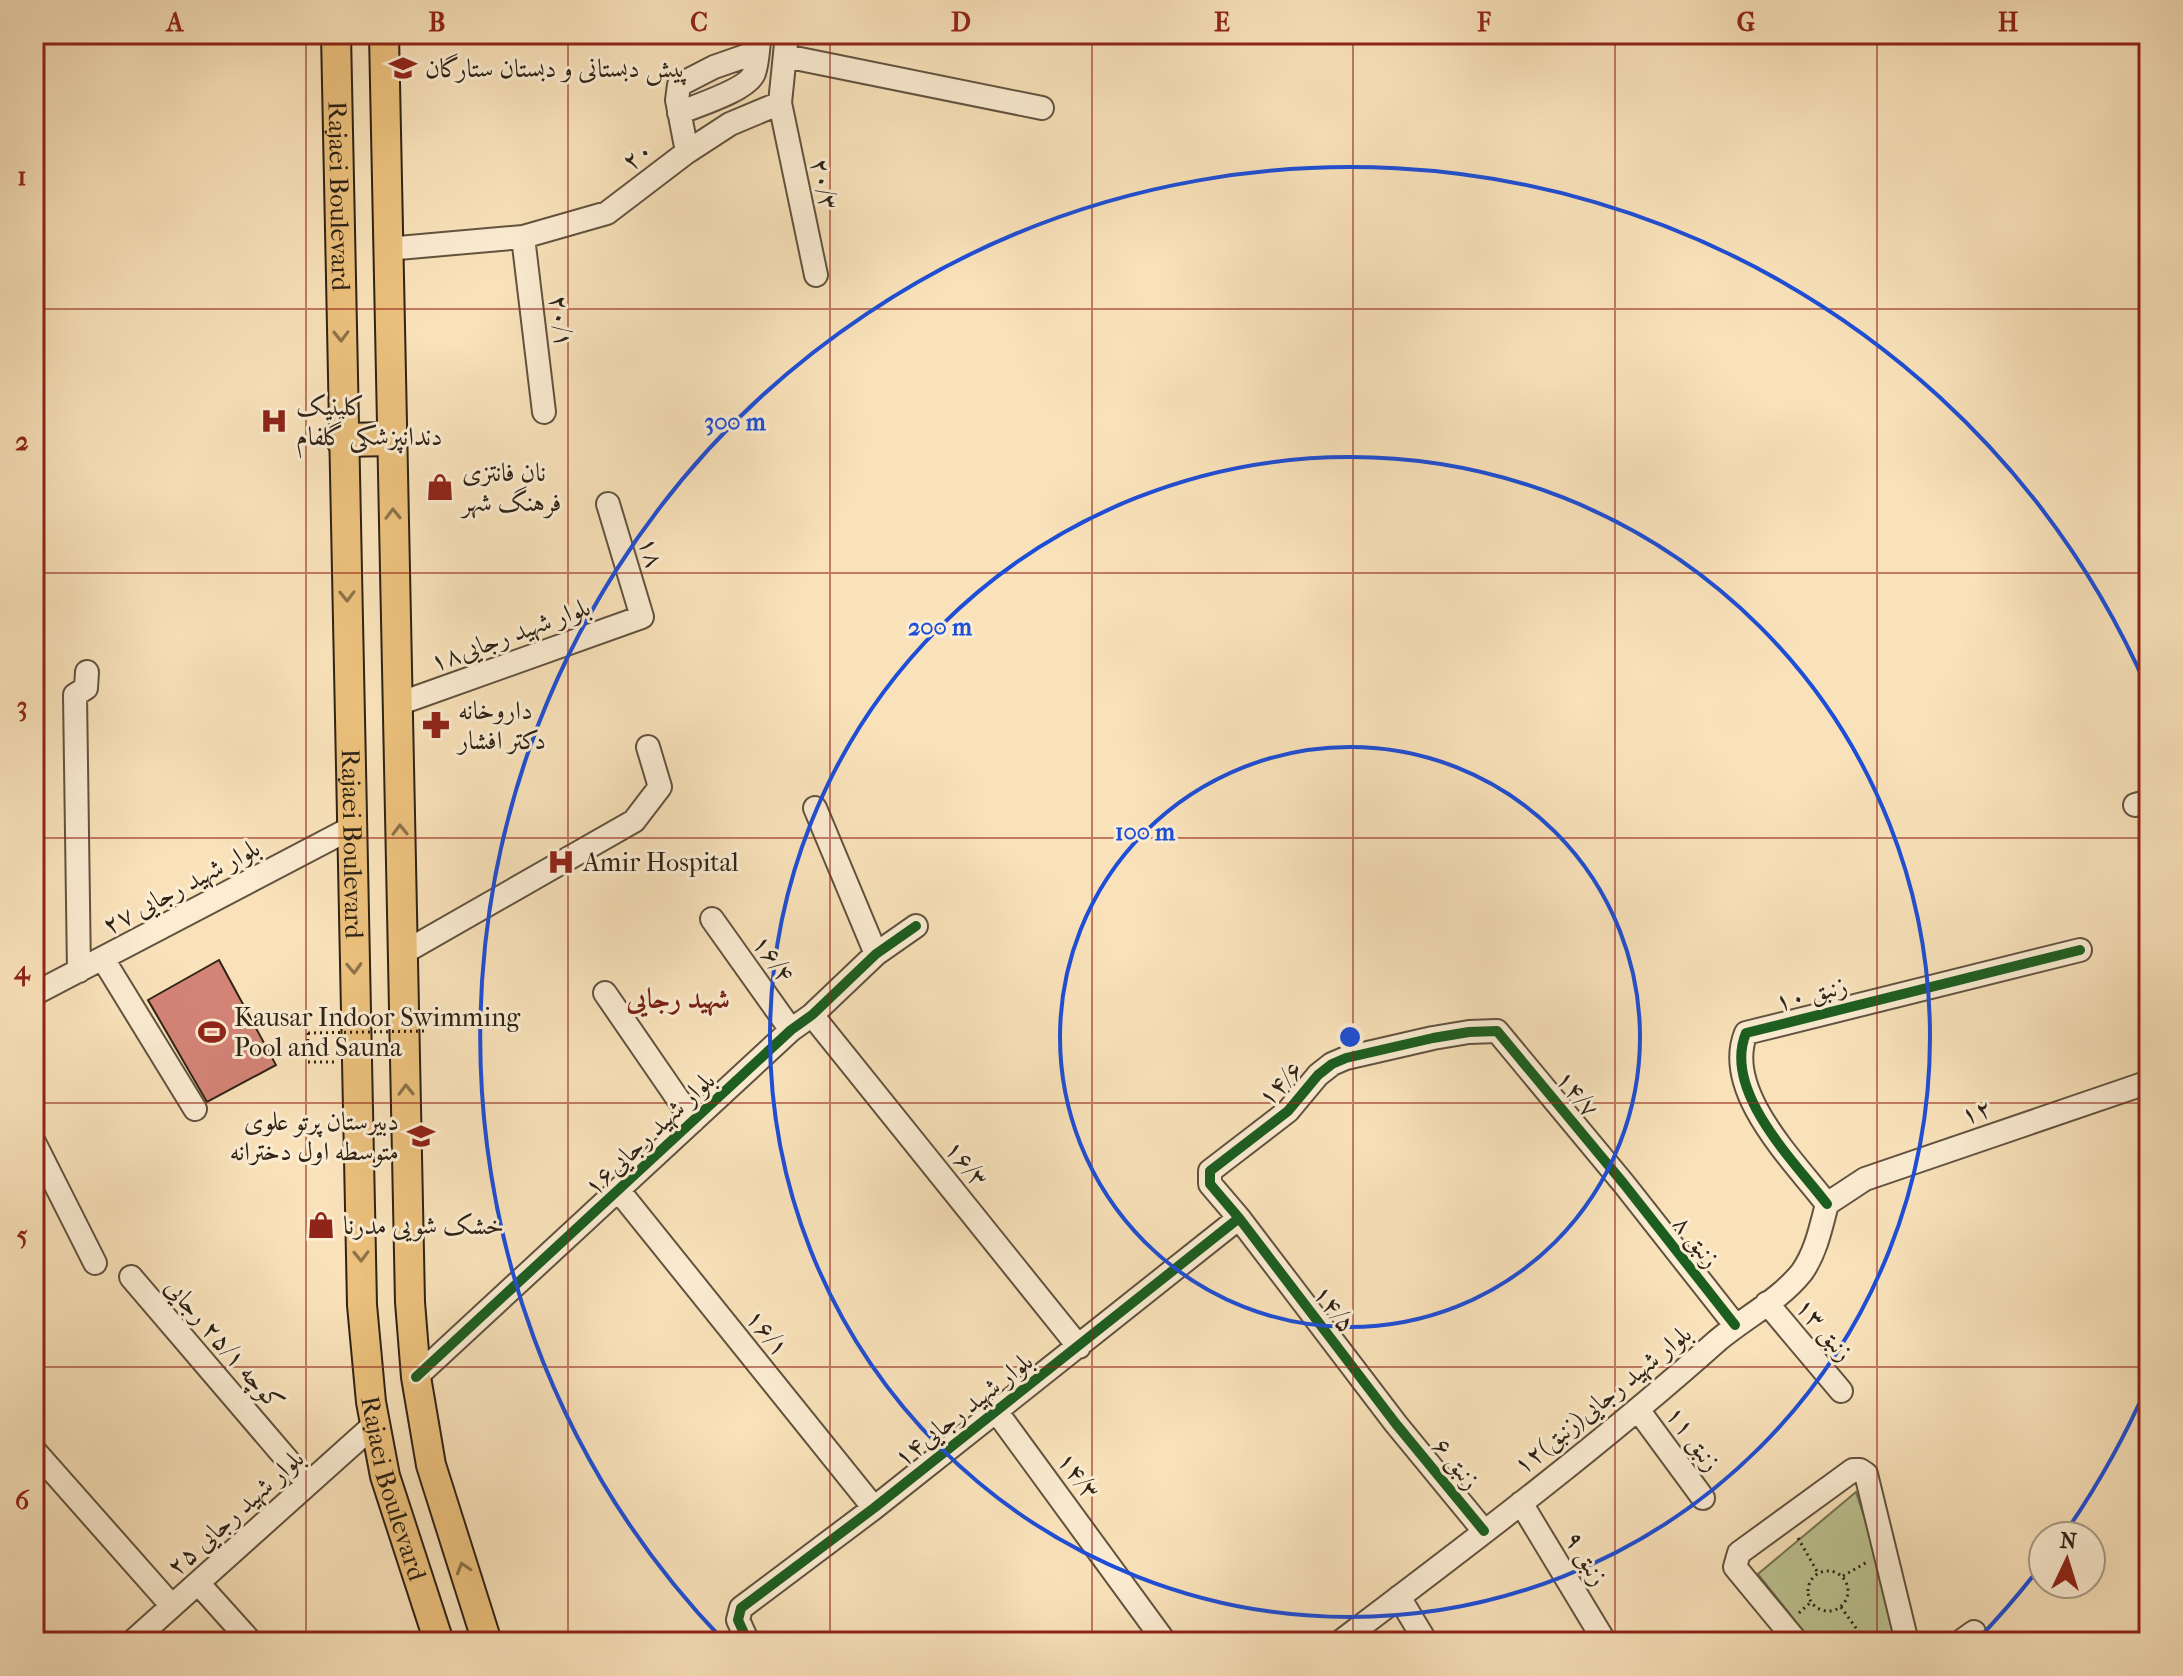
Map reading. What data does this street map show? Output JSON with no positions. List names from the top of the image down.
{
  "streets": {
    "main road": ["Rajaei Boulevard"],
    "street": [
      "۲۰",
      "۲۰/۳",
      "۲۰/۱",
      "۱۸",
      "بلوار شهید رجایی۱۸",
      "۲۷ بلوار شهید رجایی",
      "۱۶/۴",
      "زنبق ۱۰",
      "۱۴/۶",
      "۱۴/۷",
      "۱۲",
      "بلوار شهید رجایی۱۶",
      "۱۶/۳",
      "زنبق ۸",
      "۱۴/۵",
      "زنبق ۱۳",
      "۱۶/۱",
      "کوچه ۲۵/۱ رجایی",
      "۱۲بلوار شهید رجایی(زنبق)",
      "بلوار شهید رجایی۱۴",
      "زنبق ۱۱",
      "زنبق ۶",
      "۱۴/۳",
      "۲۵ بلوار شهید رجایی",
      "زنبق ۹"
    ]
  },
  "crossings": [
    ["۲۰", "۲۰/۳"],
    ["۲۰", "Rajaei Boulevard"],
    ["۲۰", "۲۰/۱"],
    ["Rajaei Boulevard", "بلوار شهید رجایی۱۸"],
    ["Rajaei Boulevard", "۲۷ بلوار شهید رجایی"],
    ["Rajaei Boulevard", "بلوار شهید رجایی۱۶"],
    ["Rajaei Boulevard", "۲۵ بلوار شهید رجایی"],
    ["۱۸", "بلوار شهید رجایی۱۸"],
    ["۱۶/۴", "بلوار شهید رجایی۱۶"],
    ["زنبق ۱۰", "۱۲"],
    ["زنبق ۱۰", "۱۲بلوار شهید رجایی(زنبق)"],
    ["۱۴/۶", "۱۴/۷"],
    ["۱۴/۶", "۱۴/۵"],
    ["۱۴/۶", "بلوار شهید رجایی۱۴"],
    ["۱۴/۷", "زنبق ۸"],
    ["۱۲", "۱۲بلوار شهید رجایی(زنبق)"],
    ["بلوار شهید رجایی۱۶", "۱۶/۳"],
    ["بلوار شهید رجایی۱۶", "۱۶/۱"],
    ["۱۶/۳", "بلوار شهید رجایی۱۴"],
    ["زنبق ۸", "۱۲بلوار شهید رجایی(زنبق)"],
    ["۱۴/۵", "بلوار شهید رجایی۱۴"],
    ["۱۴/۵", "زنبق ۶"],
    ["زنبق ۱۳", "۱۲بلوار شهید رجایی(زنبق)"],
    ["۱۶/۱", "بلوار شهید رجایی۱۴"],
    ["کوچه ۲۵/۱ رجایی", "۲۵ بلوار شهید رجایی"],
    ["۱۲بلوار شهید رجایی(زنبق)", "زنبق ۱۱"],
    ["۱۲بلوار شهید رجایی(زنبق)", "زنبق ۶"],
    ["۱۲بلوار شهید رجایی(زنبق)", "زنبق ۹"],
    ["بلوار شهید رجایی۱۴", "۱۴/۳"]
  ],
  "districts": ["شهید رجایی"],
  "places": {
    "school or university": ["پیش دبستانی و دبستان ستارگان", "دبیرستان پرتو علوی متوسطه اول دخترانه"],
    "hospital": ["کلینیک دندانپزشکی گلفام", "Amir Hospital"],
    "shop": ["نان فانتزی فرهنگ شهر", "خشک شویی مدرنا"],
    "pharmacy": ["داروخانه دکتر افشار"],
    "sports": ["Kausar Indoor Swimming Pool and Sauna"]
  },
  "north": "top",
  "grid": {
    "columns": [
      "A",
      "B",
      "C",
      "D",
      "E",
      "F",
      "G",
      "H"
    ],
    "rows": [
      "1",
      "2",
      "3",
      "4",
      "5",
      "6"
    ]
  },
  "rings": ["300 m", "200 m", "100 m"]
}
